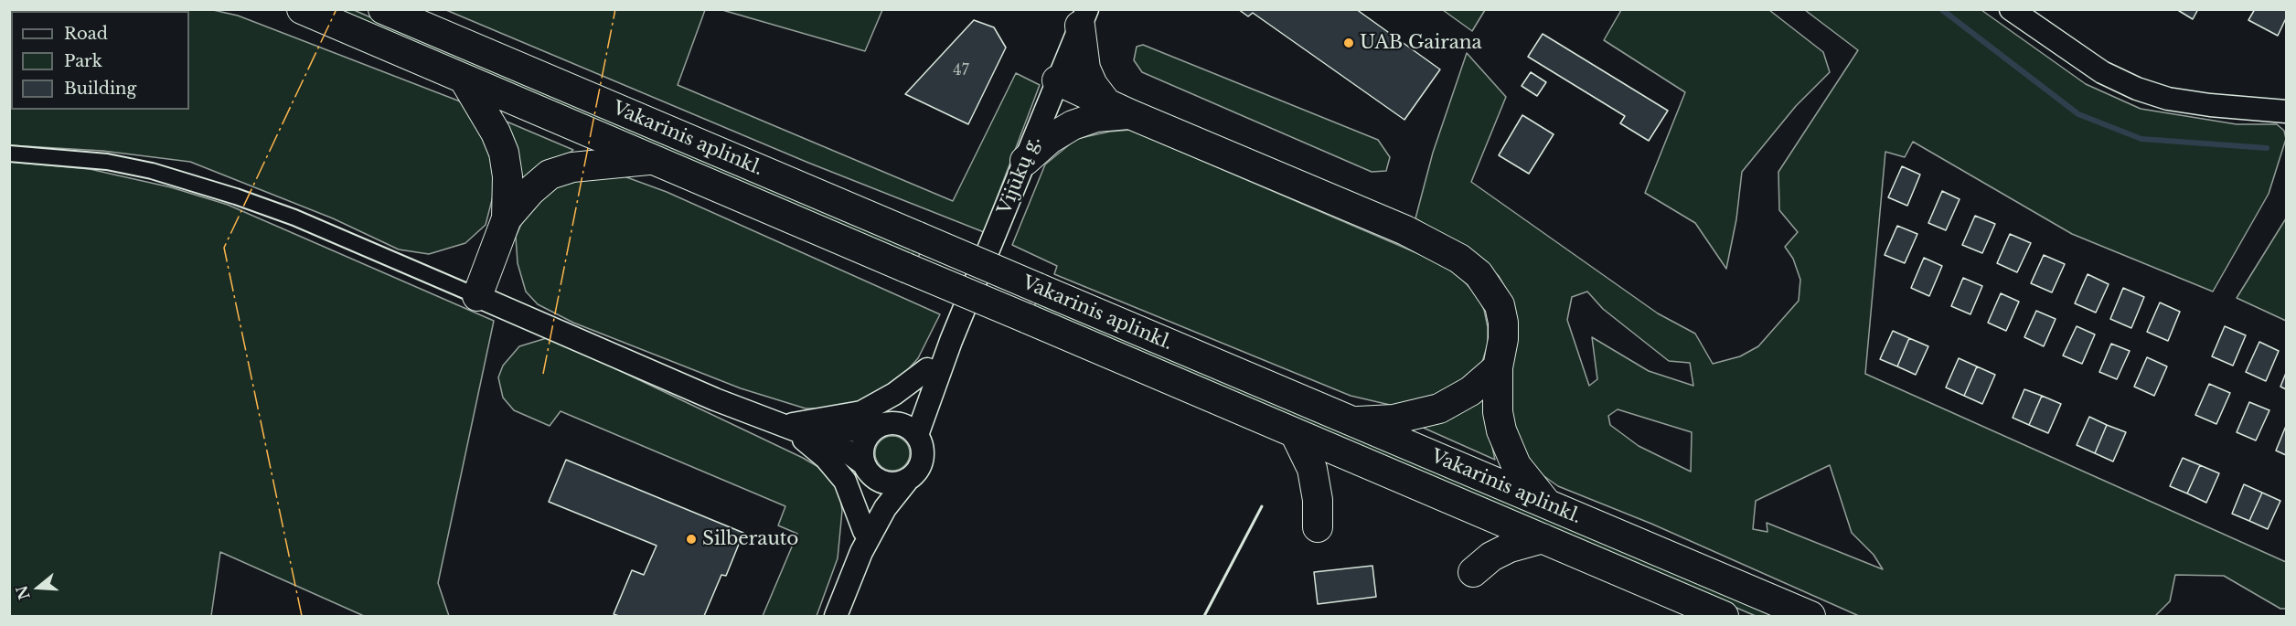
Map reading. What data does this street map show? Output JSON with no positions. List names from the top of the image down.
{
  "streets": {
    "highway": ["Vakarinis aplinkl."],
    "main road": ["Vijūkų g."]
  },
  "places": ["UAB Gairana", "Silberauto"],
  "house_numbers": ["47"],
  "legend": ["Road", "Park", "Building"],
  "north": "left"
}
